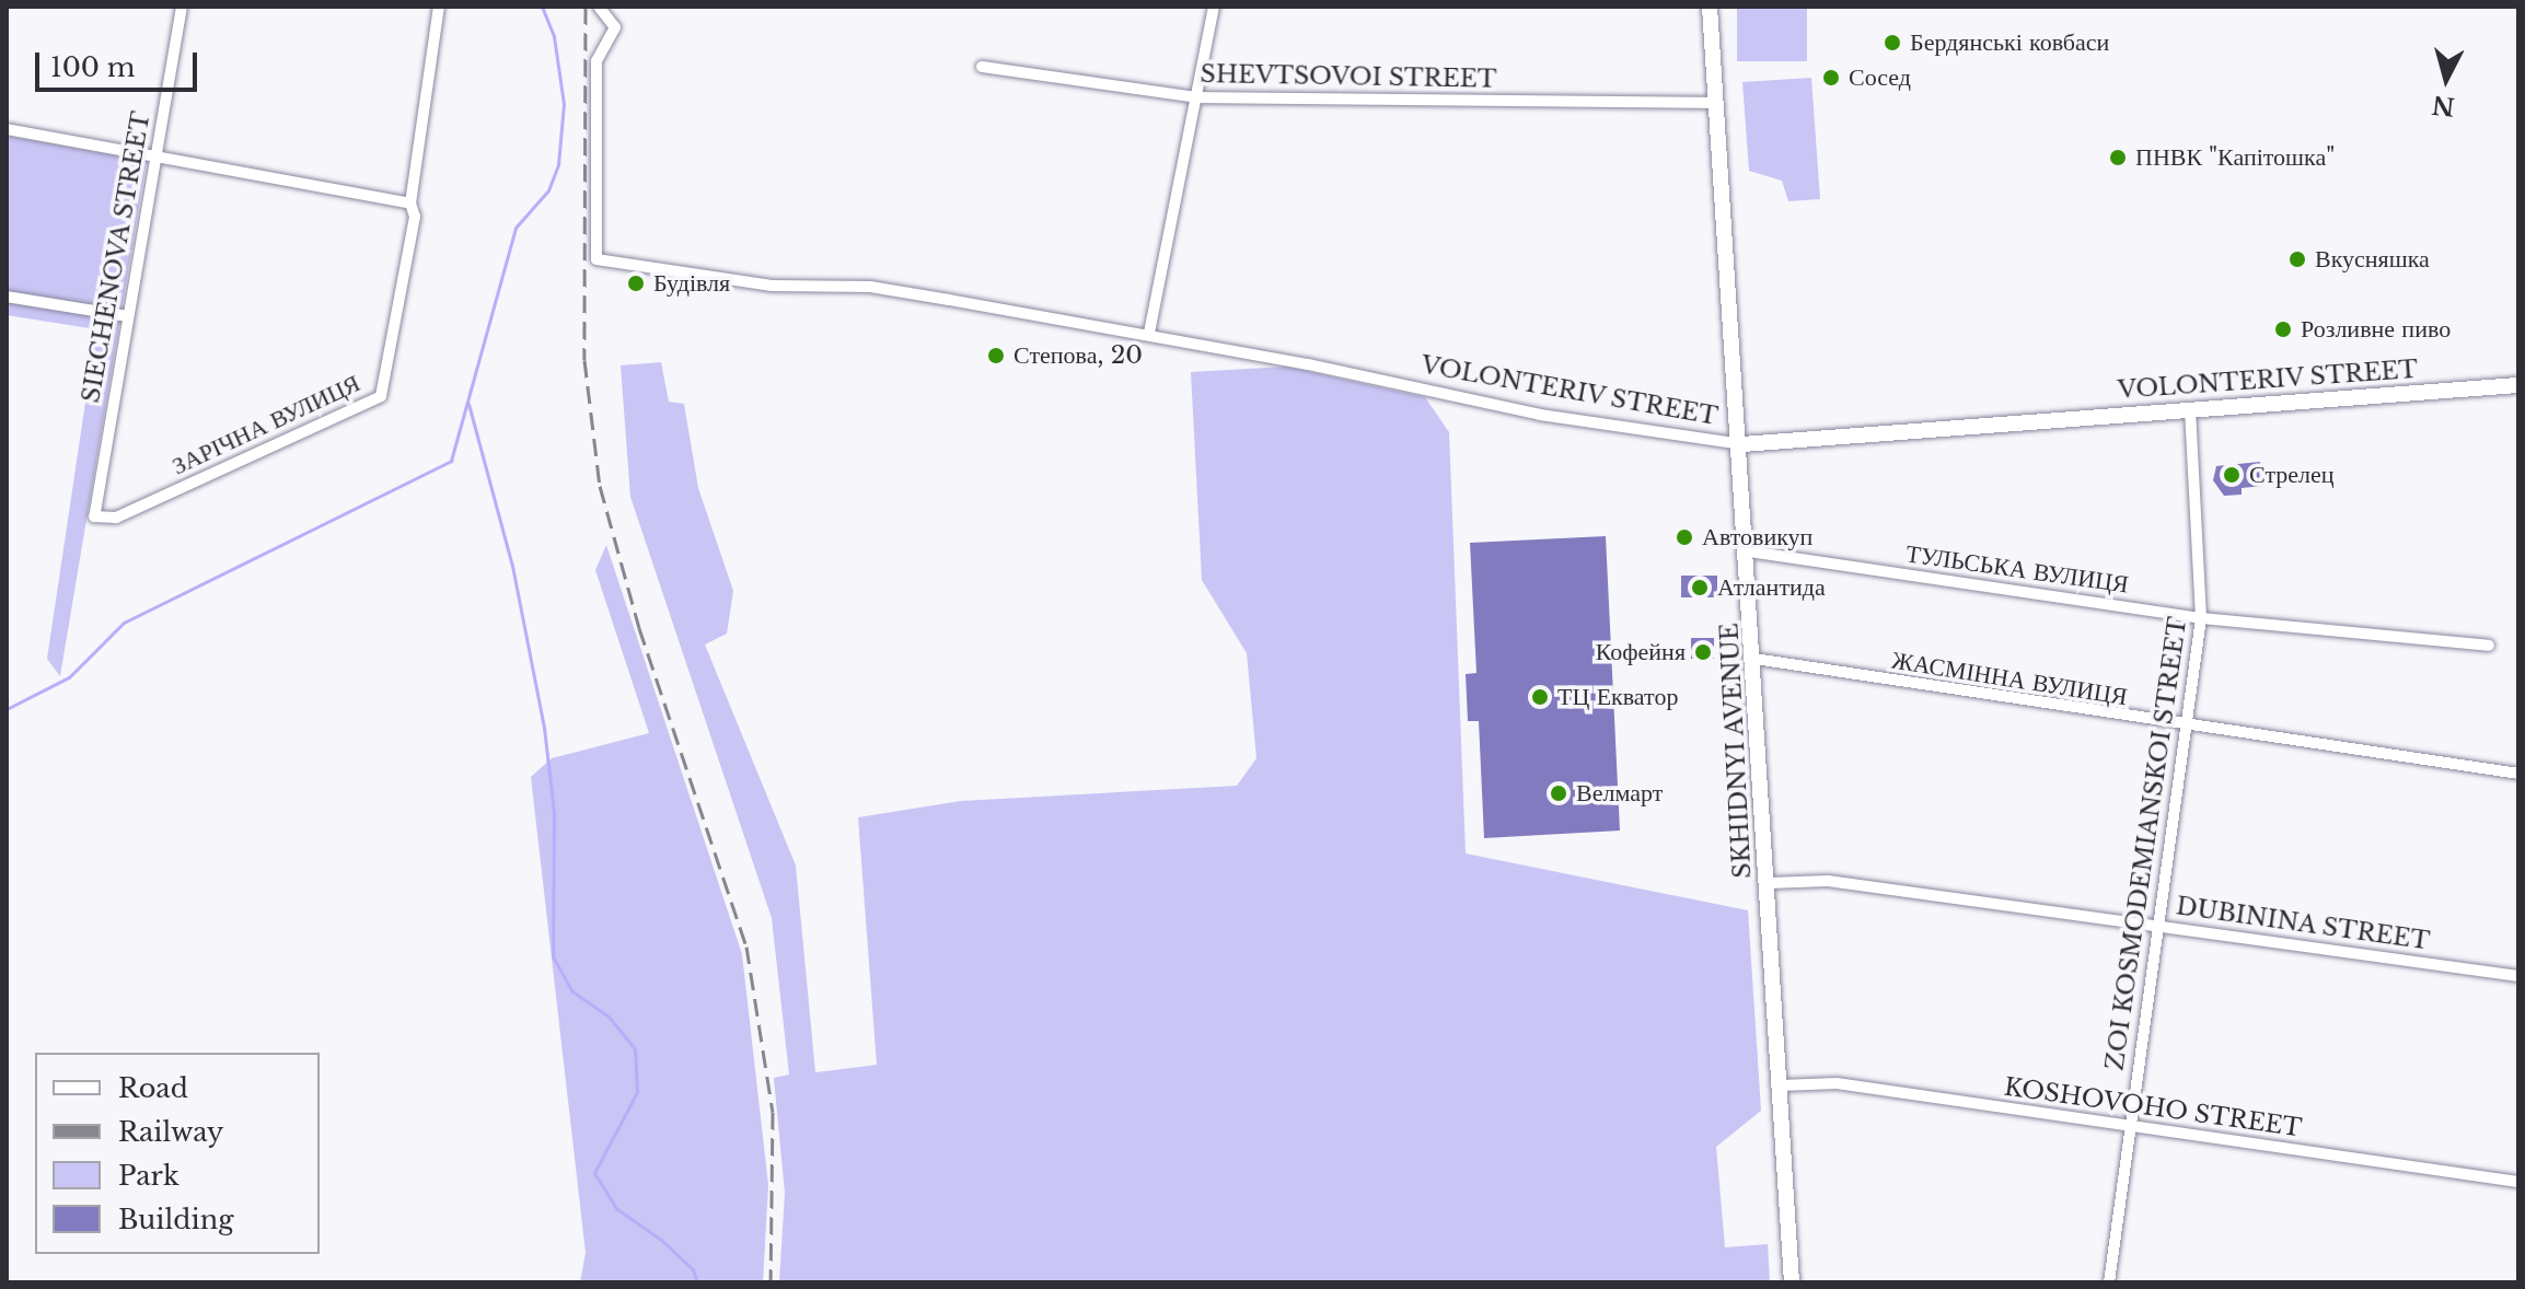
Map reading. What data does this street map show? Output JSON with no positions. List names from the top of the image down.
{
  "streets": {
    "main road": ["VOLONTERIV STREET", "SKHIDNYI AVENUE"],
    "street": [
      "SHEVTSOVOI STREET",
      "SIECHENOVA STREET",
      "ЗАРІЧНА ВУЛИЦЯ",
      "ТУЛЬСЬКА ВУЛИЦЯ",
      "ЖАСМІННА ВУЛИЦЯ",
      "ZOI KOSMODEMIANSKOI STREET",
      "DUBININA STREET",
      "KOSHOVOHO STREET"
    ]
  },
  "crossings": [
    ["SHEVTSOVOI STREET", "SKHIDNYI AVENUE"],
    ["SIECHENOVA STREET", "ЗАРІЧНА ВУЛИЦЯ"],
    ["VOLONTERIV STREET", "SKHIDNYI AVENUE"],
    ["VOLONTERIV STREET", "ZOI KOSMODEMIANSKOI STREET"],
    ["ТУЛЬСЬКА ВУЛИЦЯ", "SKHIDNYI AVENUE"],
    ["ТУЛЬСЬКА ВУЛИЦЯ", "ZOI KOSMODEMIANSKOI STREET"],
    ["ЖАСМІННА ВУЛИЦЯ", "SKHIDNYI AVENUE"],
    ["ЖАСМІННА ВУЛИЦЯ", "ZOI KOSMODEMIANSKOI STREET"],
    ["SKHIDNYI AVENUE", "DUBININA STREET"],
    ["SKHIDNYI AVENUE", "KOSHOVOHO STREET"],
    ["ZOI KOSMODEMIANSKOI STREET", "DUBININA STREET"],
    ["ZOI KOSMODEMIANSKOI STREET", "KOSHOVOHO STREET"]
  ],
  "places": [
    "Бердянські ковбаси",
    "Сосед",
    "ПНВК \"Капітошка\"",
    "Вкусняшка",
    "Будівля",
    "Розливне пиво",
    "Степова, 20",
    "Стрелец",
    "Автовикуп",
    "Атлантида",
    "Кофейня",
    "ТЦ Екватор",
    "Велмарт"
  ],
  "legend": [
    "Road",
    "Railway",
    "Park",
    "Building"
  ],
  "scale_bar": "100 m",
  "north": "bottom"
}
